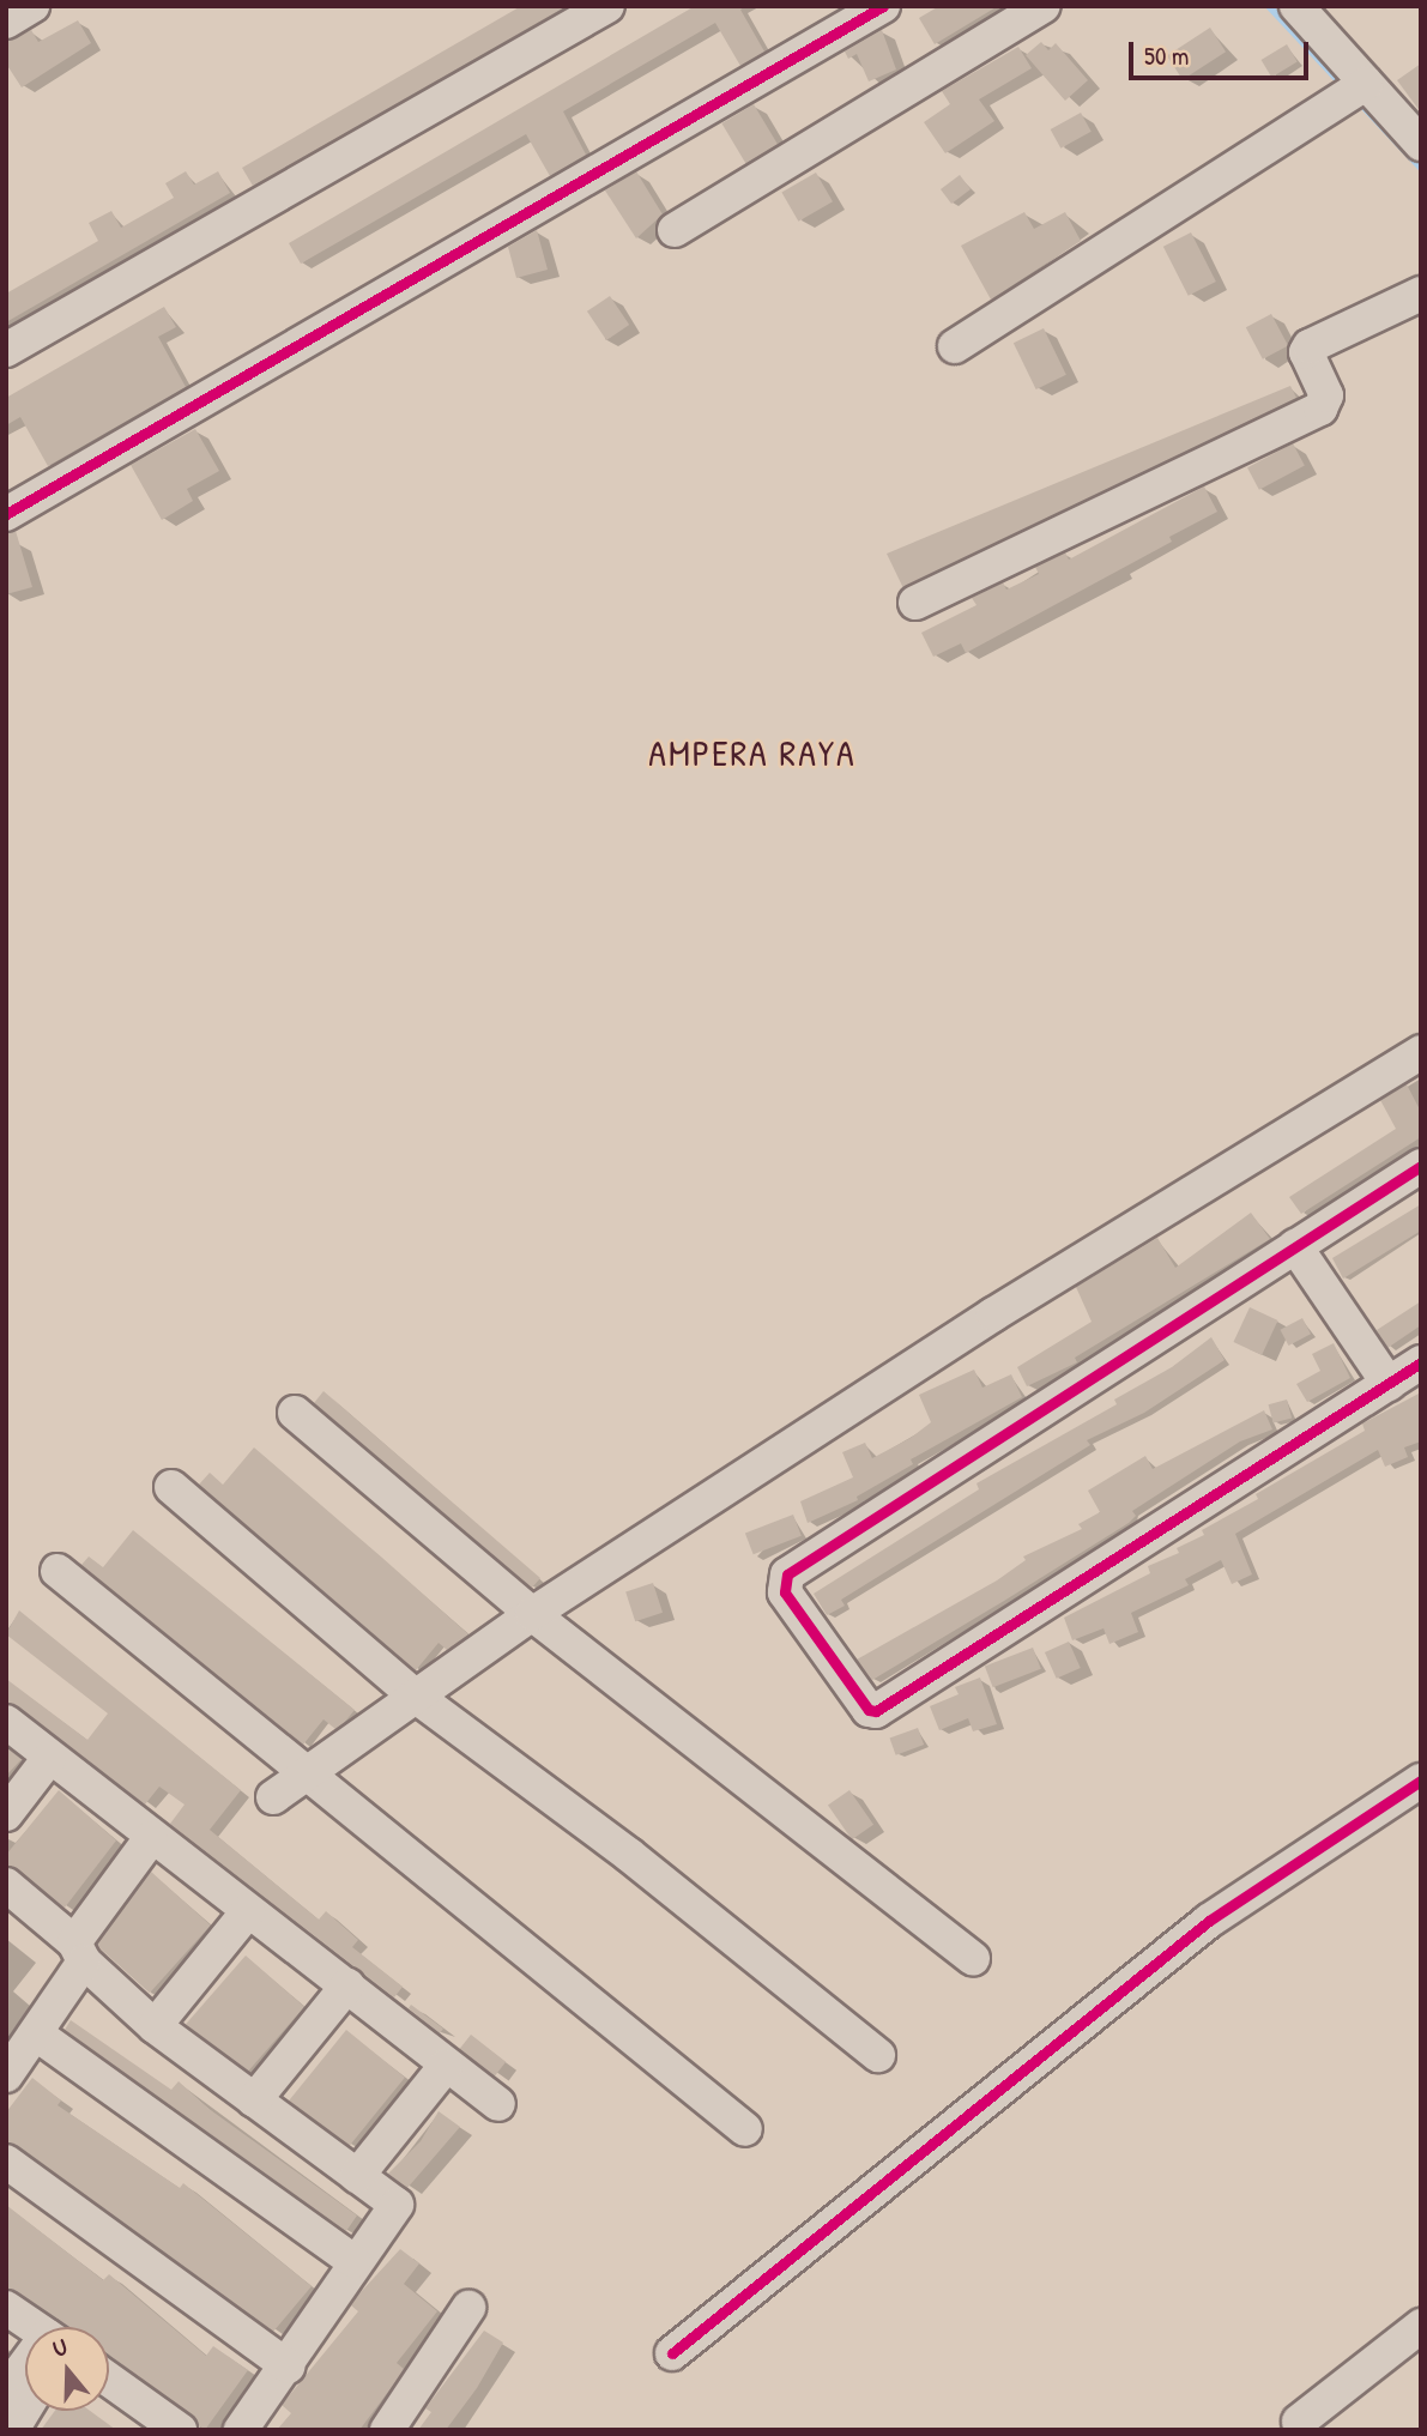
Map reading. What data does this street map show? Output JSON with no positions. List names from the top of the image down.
{
  "districts": ["AMPERA RAYA"],
  "scale_bar": "50 m",
  "north": "top"
}
